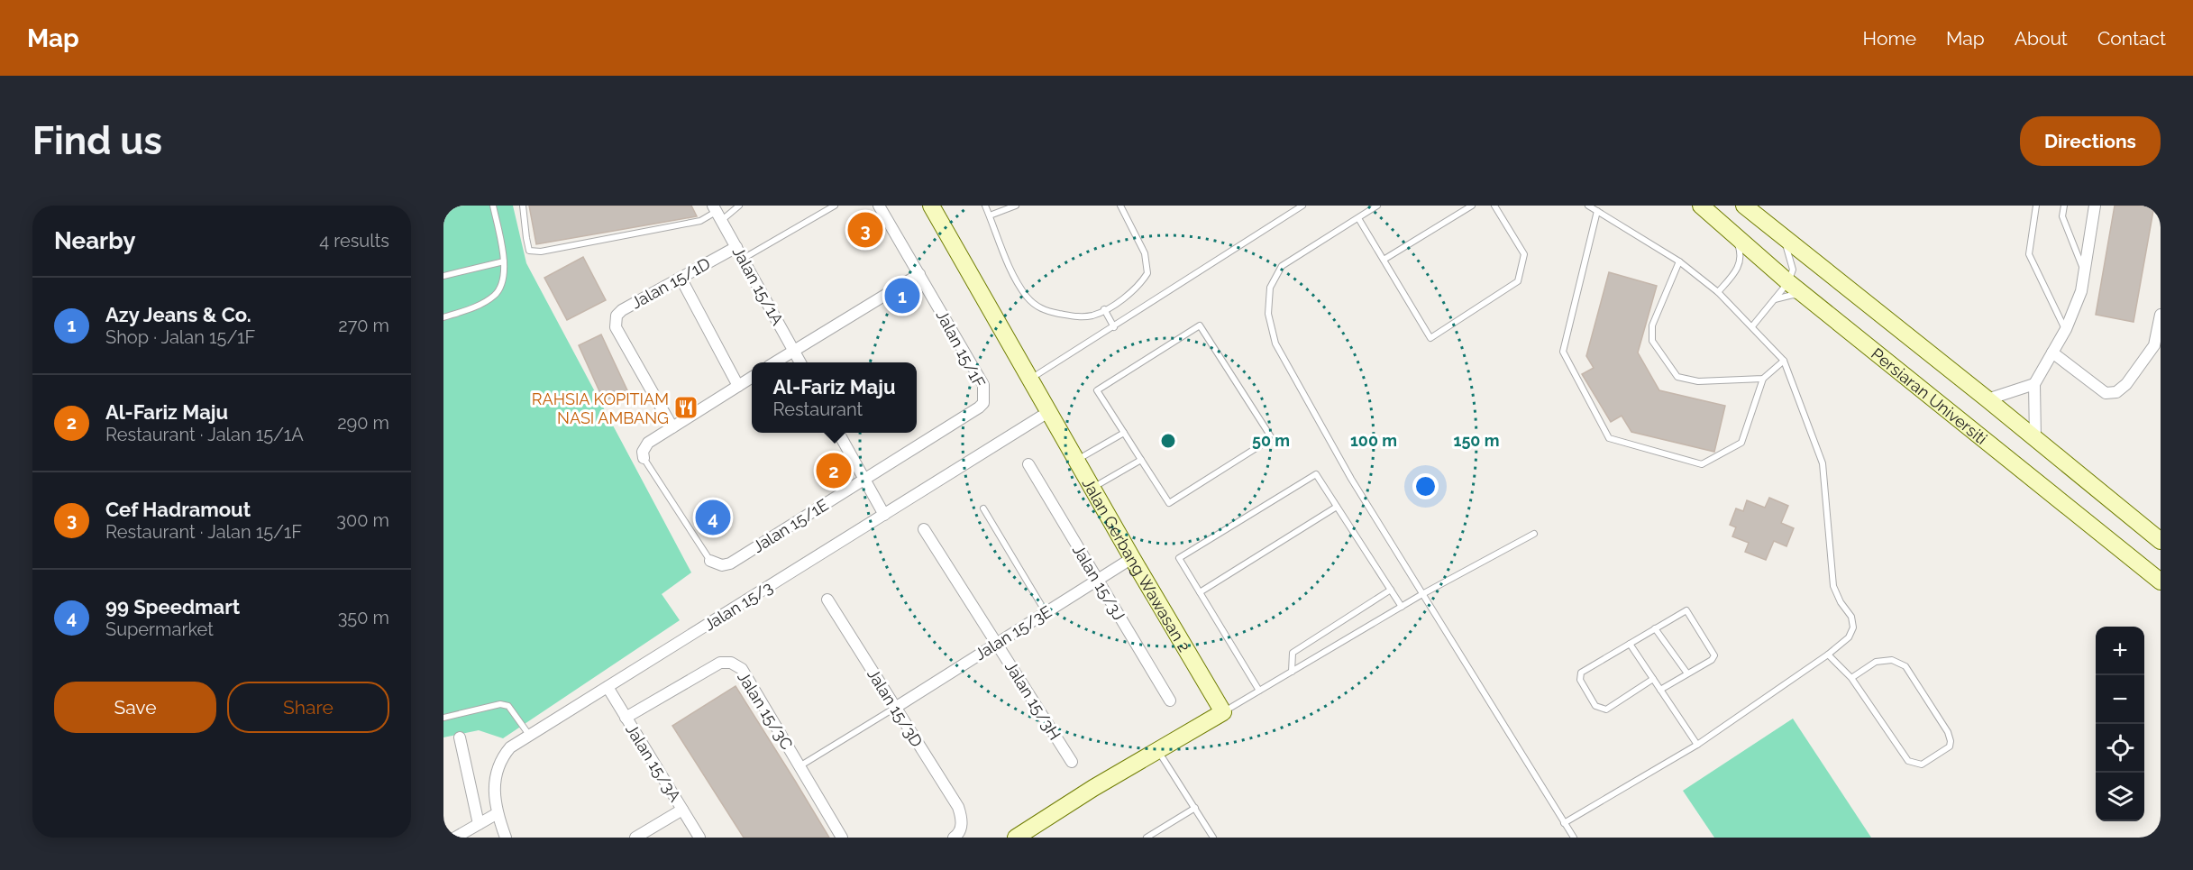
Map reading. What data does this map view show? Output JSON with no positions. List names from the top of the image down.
{
  "streets": {
    "main road": ["Persiaran Universiti", "Jalan Gerbang Wawasan 2"],
    "street": [
      "Jalan 15/1D",
      "Jalan 15/1A",
      "Jalan 15/1F",
      "Jalan 15/1E",
      "Jalan 15/3J",
      "Jalan 15/3",
      "Jalan 15/3E",
      "Jalan 15/3H",
      "Jalan 15/3D",
      "Jalan 15/3C",
      "Jalan 15/3A"
    ]
  },
  "crossings": [
    ["Jalan 15/1D", "Jalan 15/1A"],
    ["Jalan 15/1F", "Jalan 15/1E"],
    ["Jalan Gerbang Wawasan 2", "Jalan 15/3"],
    ["Jalan Gerbang Wawasan 2", "Jalan 15/3E"],
    ["Jalan 15/3J", "Jalan 15/3E"],
    ["Jalan 15/3", "Jalan 15/3A"],
    ["Jalan 15/3E", "Jalan 15/3H"],
    ["Jalan 15/3E", "Jalan 15/3D"],
    ["Jalan 15/3C", "Jalan 15/3A"]
  ],
  "places": {
    "restaurant": ["RAHSIA KOPITIAM NASI AMBANG"]
  },
  "page": {
    "header": "Map",
    "nav": [
      "Home",
      "Map",
      "About",
      "Contact"
    ],
    "buttons": [
      "Directions",
      ["Save", "Share"]
    ],
    "title": "Find us",
    "heading": ["Nearby", "4 results"],
    "pins": [
      "3",
      "1",
      "2",
      "4"
    ],
    "list": [
      {
        "mark": "1",
        "name": "Azy Jeans & Co.",
        "note": "Shop · Jalan 15/1F",
        "value": "270 m"
      },
      {
        "mark": "2",
        "name": "Al-Fariz Maju",
        "note": "Restaurant · Jalan 15/1A",
        "value": "290 m"
      },
      {
        "mark": "3",
        "name": "Cef Hadramout",
        "note": "Restaurant · Jalan 15/1F",
        "value": "300 m"
      },
      {
        "mark": "4",
        "name": "99 Speedmart",
        "note": "Supermarket",
        "value": "350 m"
      }
    ],
    "popup": ["Al-Fariz Maju", "Restaurant"],
    "map_buttons": ["+", "−"]
  },
  "rings": ["50 m", "100 m", "150 m"]
}
